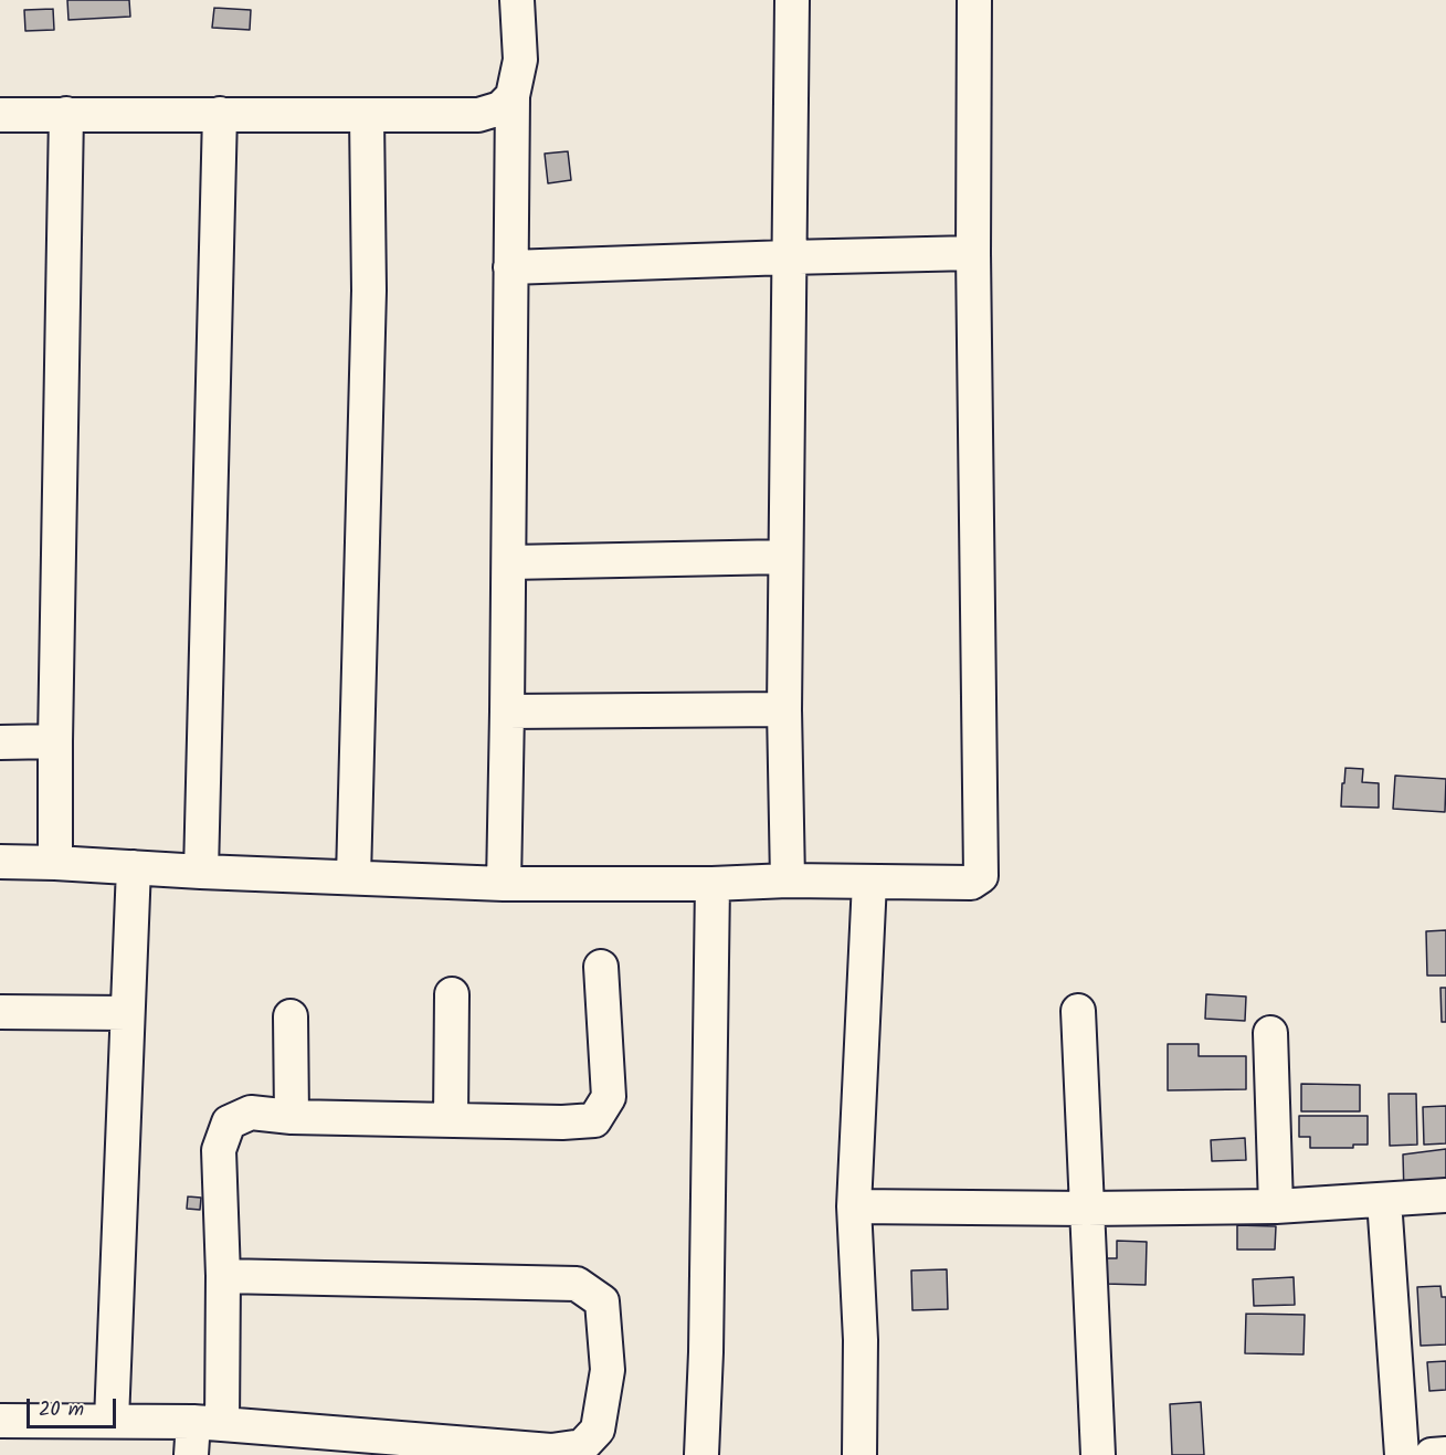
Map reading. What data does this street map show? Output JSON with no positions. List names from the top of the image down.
{
  "scale_bar": "20 m"
}
